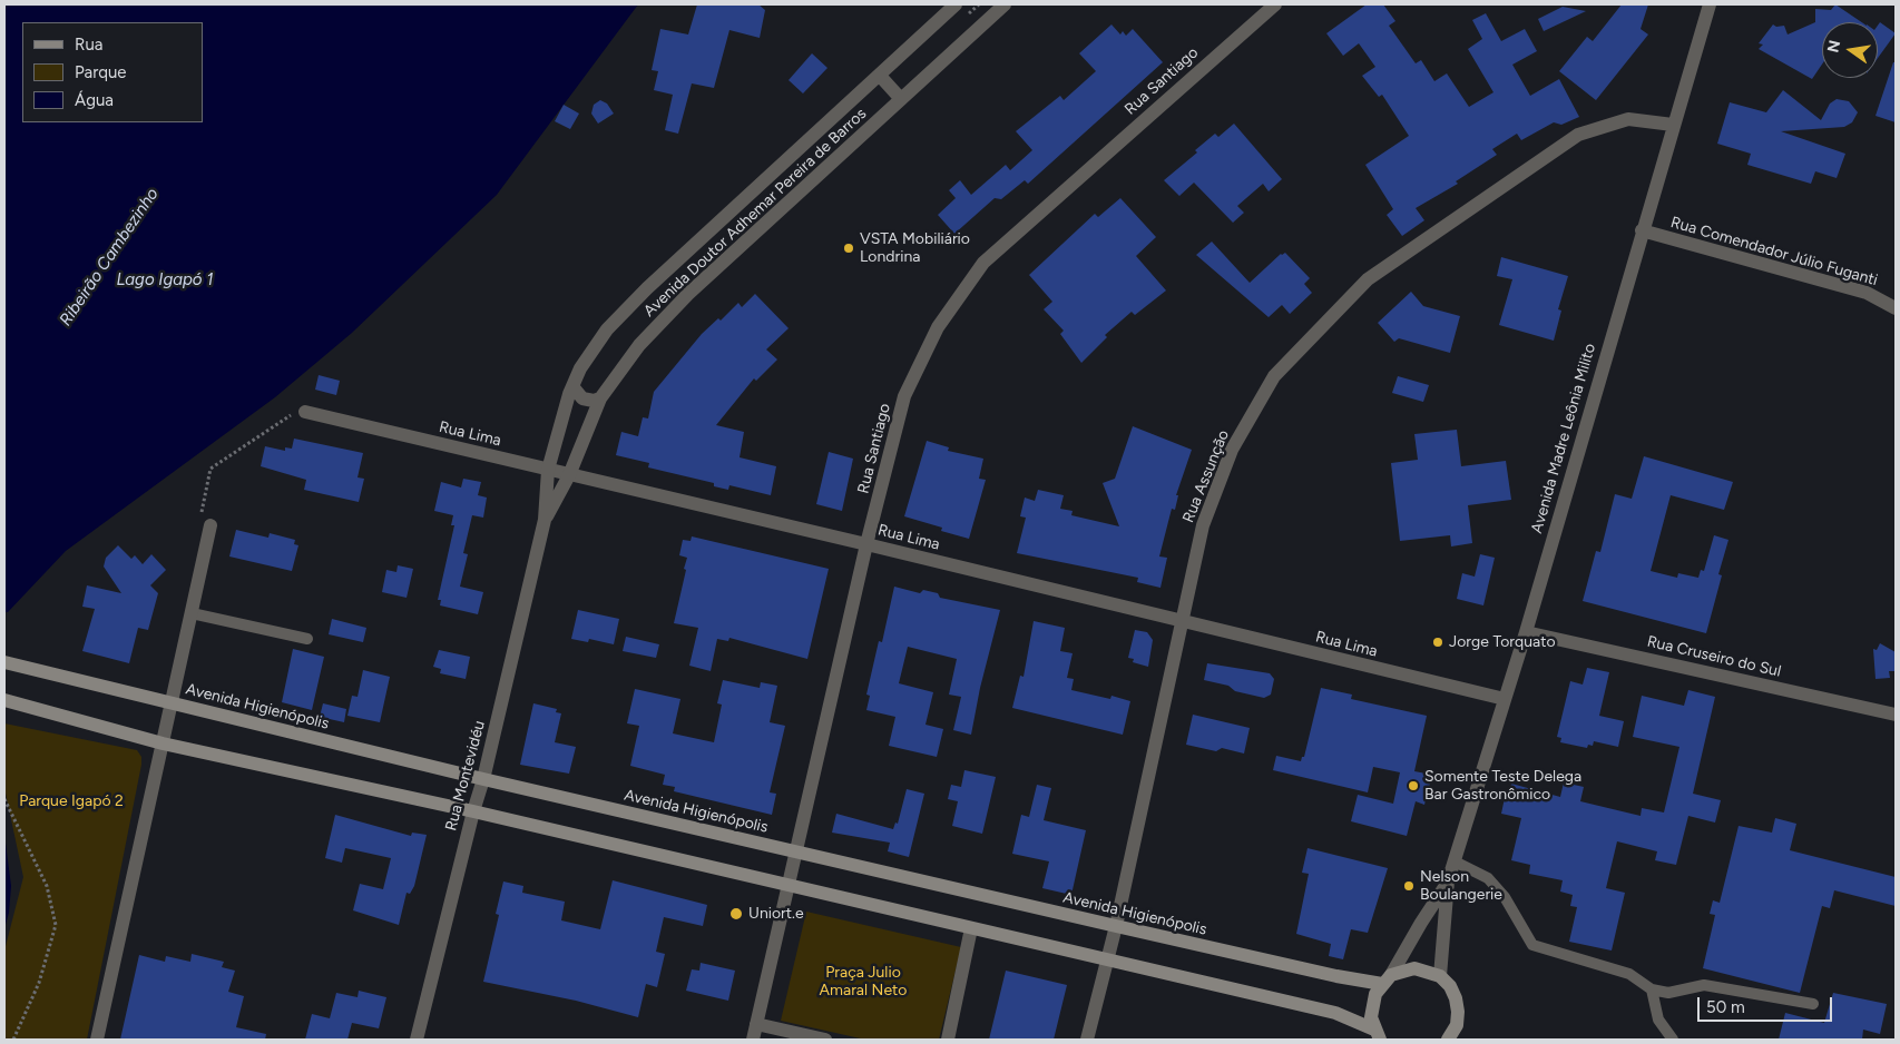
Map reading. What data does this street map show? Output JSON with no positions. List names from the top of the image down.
{
  "streets": {
    "main road": ["Avenida Higienópolis"],
    "street": [
      "Rua Santiago",
      "Avenida Doutor Adhemar Pereira de Barros",
      "Rua Comendador Júlio Fuganti",
      "Rua Lima",
      "Avenida Madre Leônia Milito",
      "Rua Assunção",
      "Rua Cruseiro do Sul",
      "Rua Montevidéu"
    ]
  },
  "crossings": [
    ["Rua Santiago", "Rua Lima"],
    ["Rua Santiago", "Avenida Higienópolis"],
    ["Avenida Doutor Adhemar Pereira de Barros", "Rua Lima"],
    ["Avenida Doutor Adhemar Pereira de Barros", "Rua Montevidéu"],
    ["Rua Comendador Júlio Fuganti", "Avenida Madre Leônia Milito"],
    ["Rua Lima", "Avenida Madre Leônia Milito"],
    ["Rua Lima", "Rua Assunção"],
    ["Rua Lima", "Rua Montevidéu"],
    ["Avenida Madre Leônia Milito", "Rua Assunção"],
    ["Avenida Madre Leônia Milito", "Rua Cruseiro do Sul"],
    ["Avenida Madre Leônia Milito", "Avenida Higienópolis"],
    ["Rua Assunção", "Avenida Higienópolis"],
    ["Avenida Higienópolis", "Rua Montevidéu"]
  ],
  "water": ["Ribeirão Cambezinho", "Lago Igapó 1"],
  "parks": ["Parque Igapó 2", "Praça Julio Amaral Neto"],
  "places": [
    "VSTA Mobiliário Londrina",
    "Jorge Torquato",
    "Somente Teste Delega Bar Gastronômico",
    "Nelson Boulangerie",
    "Uniort.e"
  ],
  "legend": ["Rua", "Parque", "Água"],
  "scale_bar": "50 m",
  "north": "left"
}
